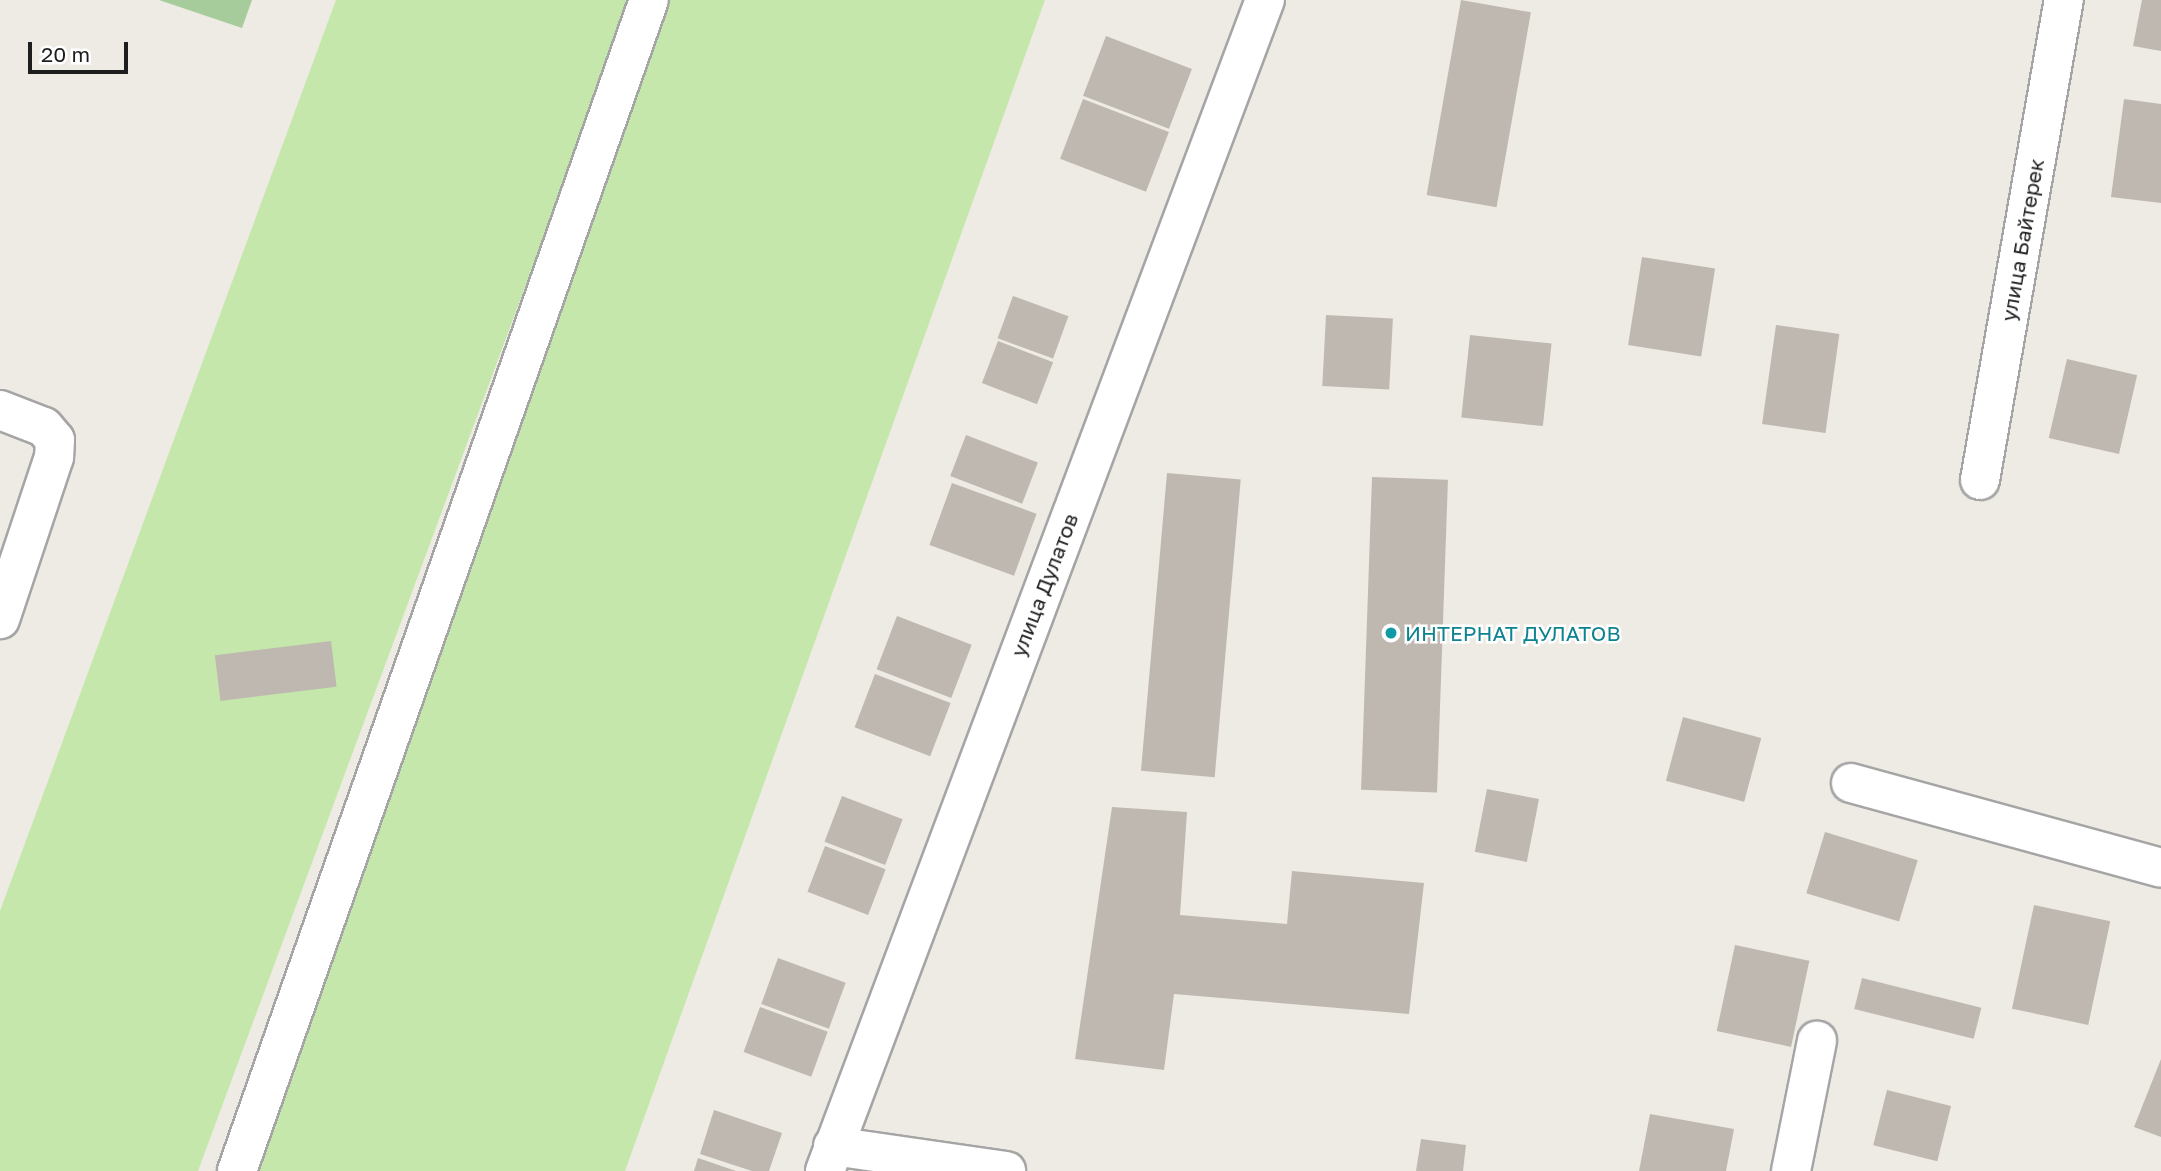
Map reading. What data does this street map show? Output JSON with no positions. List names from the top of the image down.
{
  "streets": {
    "street": ["улица Байтерек", "улица Дулатов"]
  },
  "places": ["ИНТЕРНАТ ДУЛАТОВ"],
  "scale_bar": "20 m"
}
